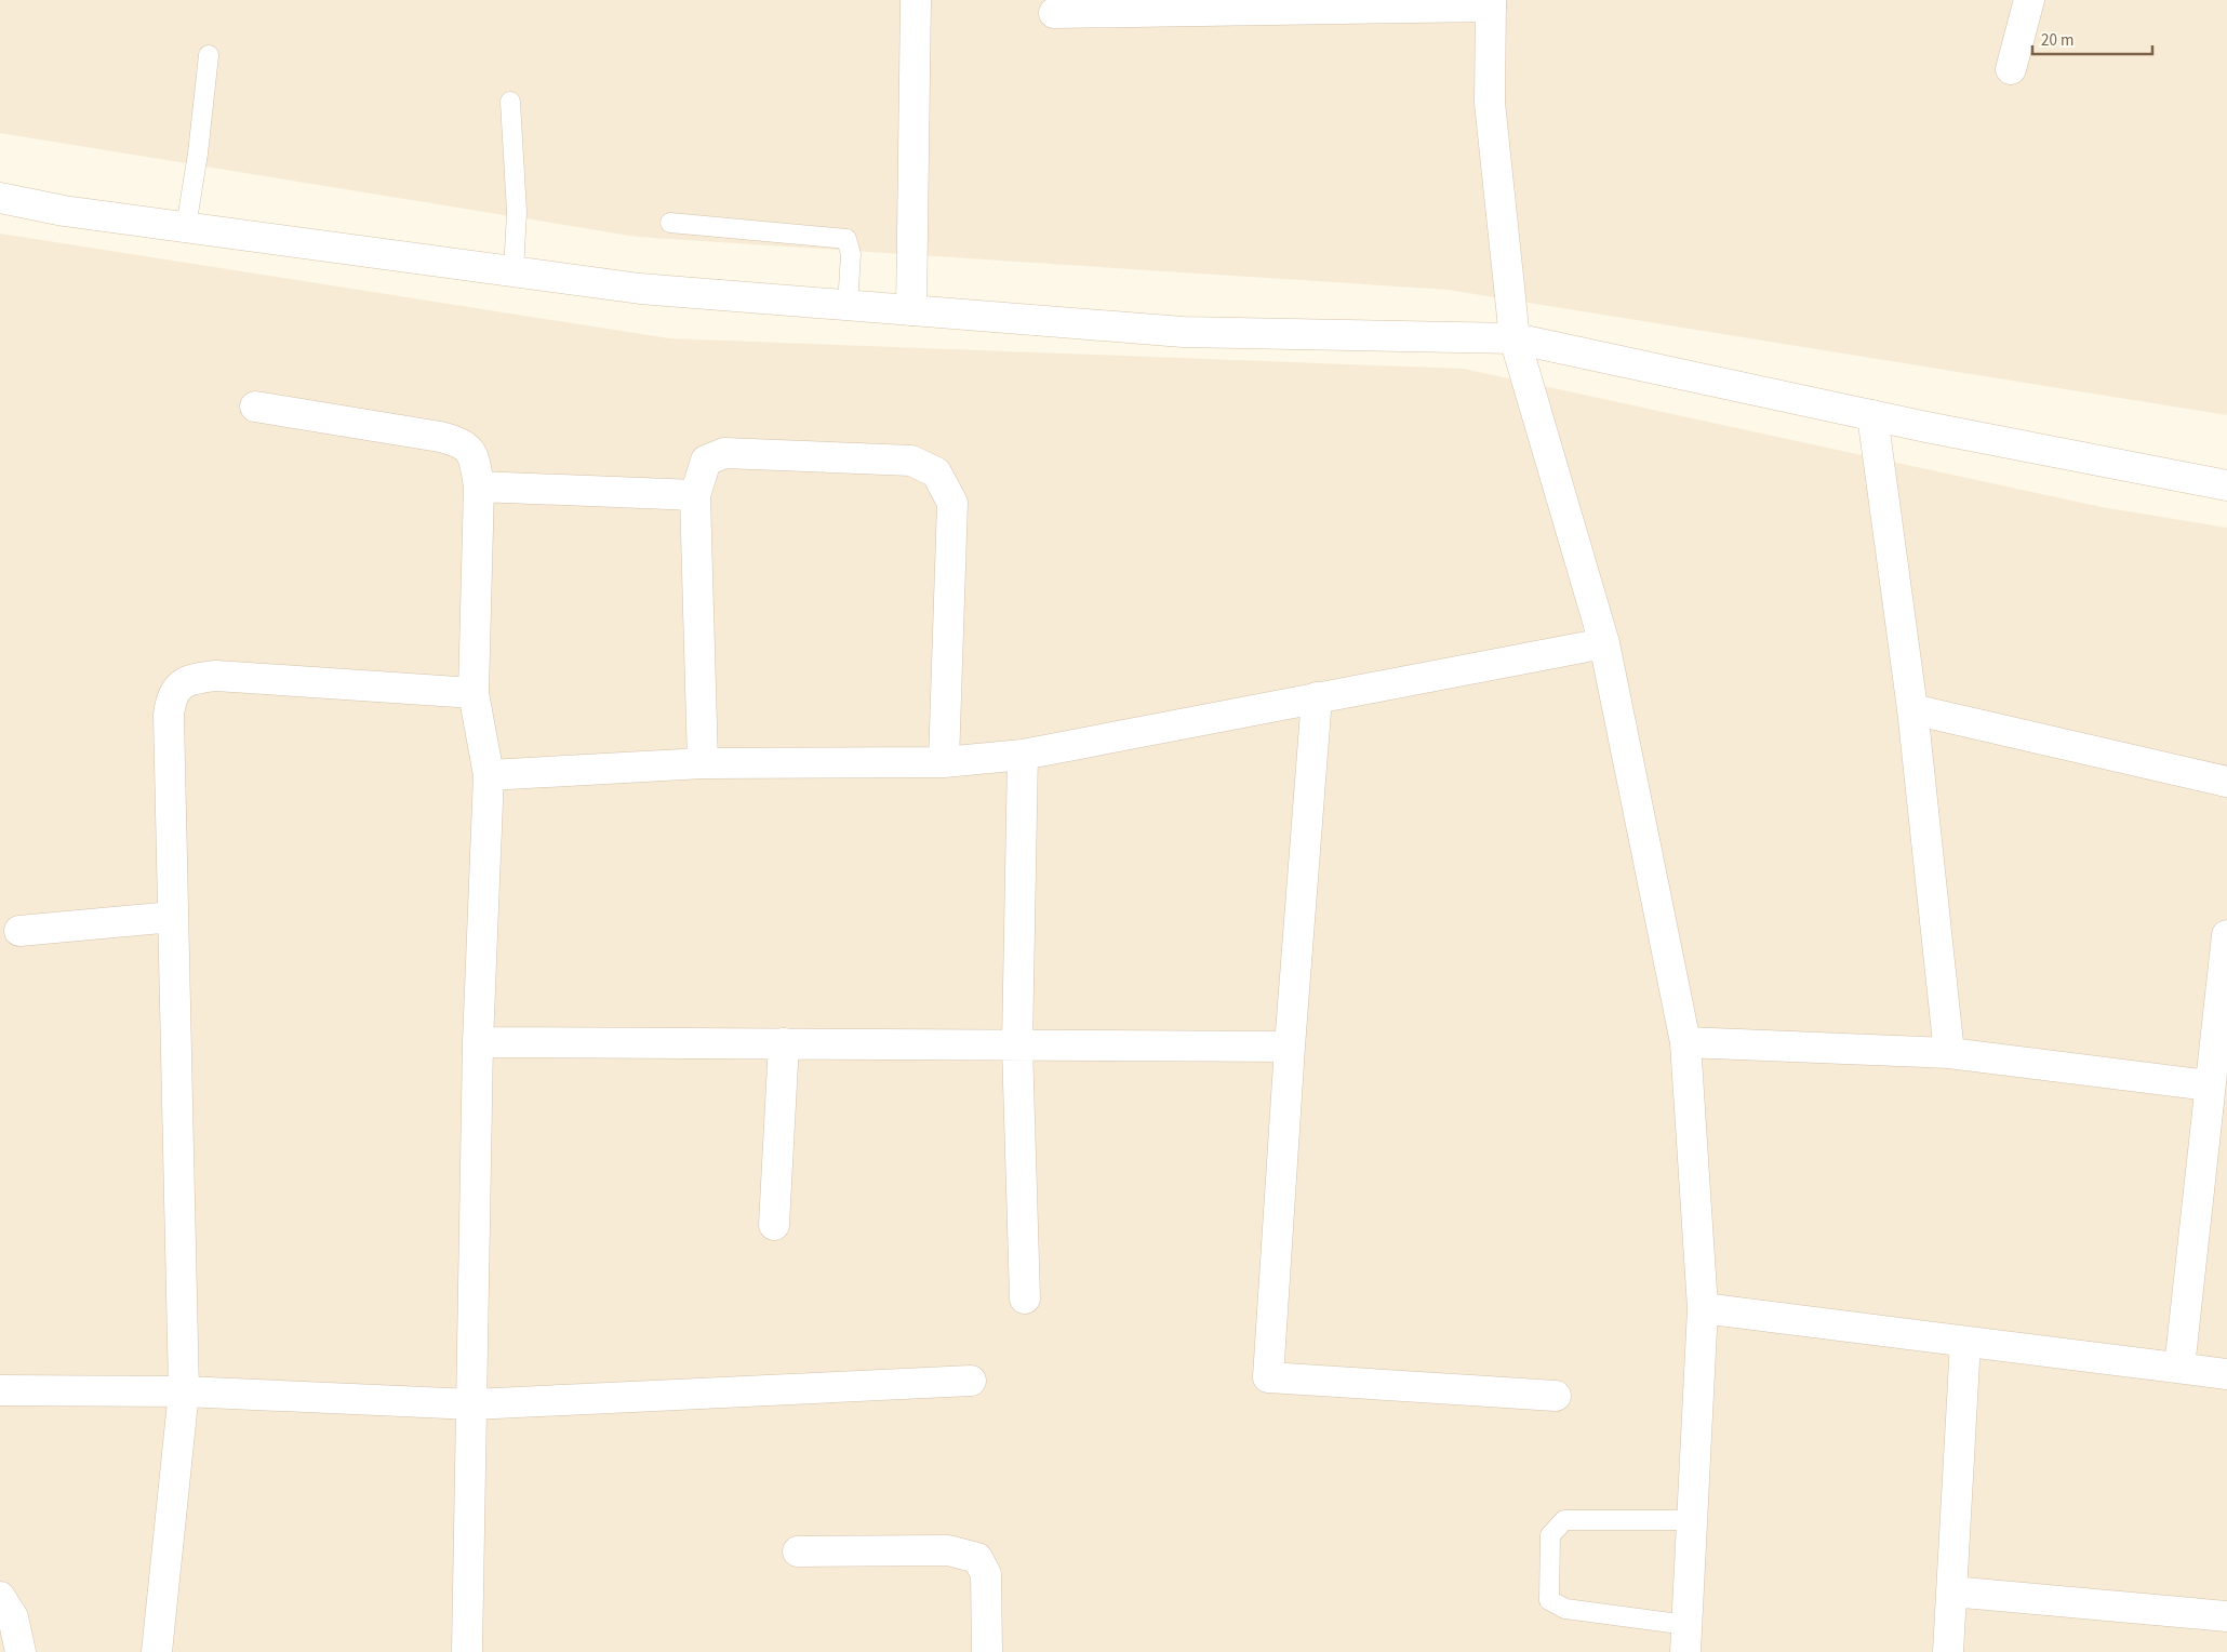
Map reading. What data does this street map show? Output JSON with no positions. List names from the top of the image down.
{
  "scale_bar": "20 m"
}
